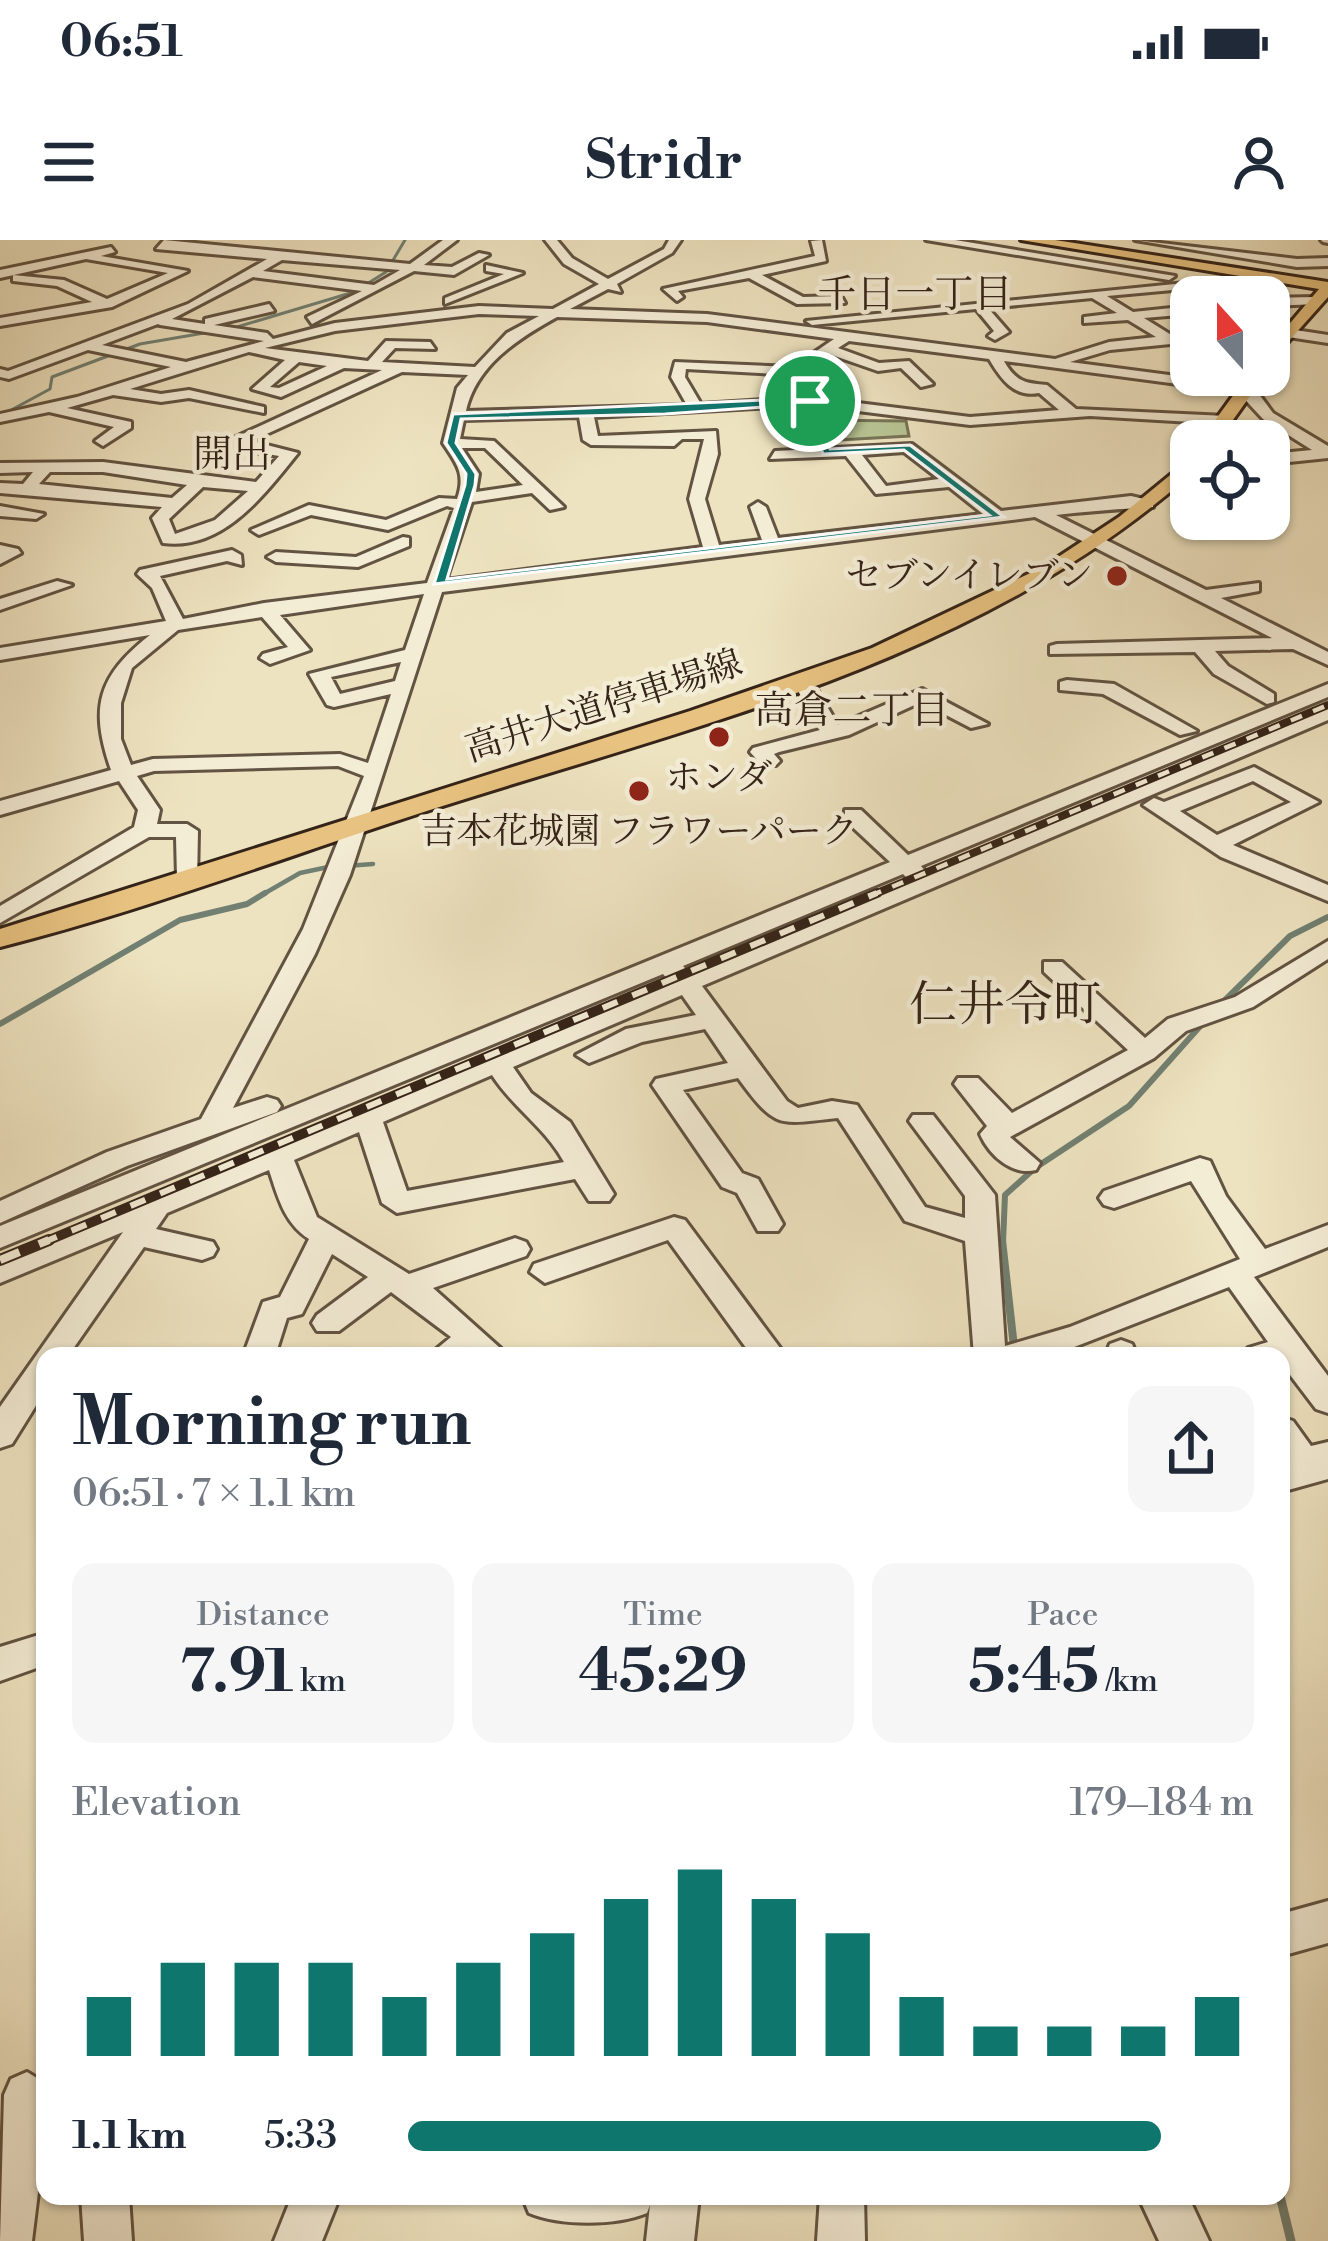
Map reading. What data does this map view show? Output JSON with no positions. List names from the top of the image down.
{
  "streets": {
    "main road": ["高井大道停車場線"]
  },
  "districts": [
    "千日一丁目",
    "開出",
    "高倉二丁目",
    "仁井令町"
  ],
  "places": ["セブンイレブン", "ホンダ", "吉本花城園 フラワーパーク"],
  "north": "top",
  "page": {
    "status": "06:51",
    "header": "Stridr",
    "heading": ["Morning run", "06:51 · 7 × 1.1 km"],
    "stats": [
      ["Distance", "7.91 km"],
      ["Time", "45:29"],
      ["Pace", "5:45 /km"]
    ],
    "chart": ["Elevation", "179–184 m"],
    "list": [
      {
        "name": "1.1 km",
        "note": "5:33"
      }
    ]
  }
}
